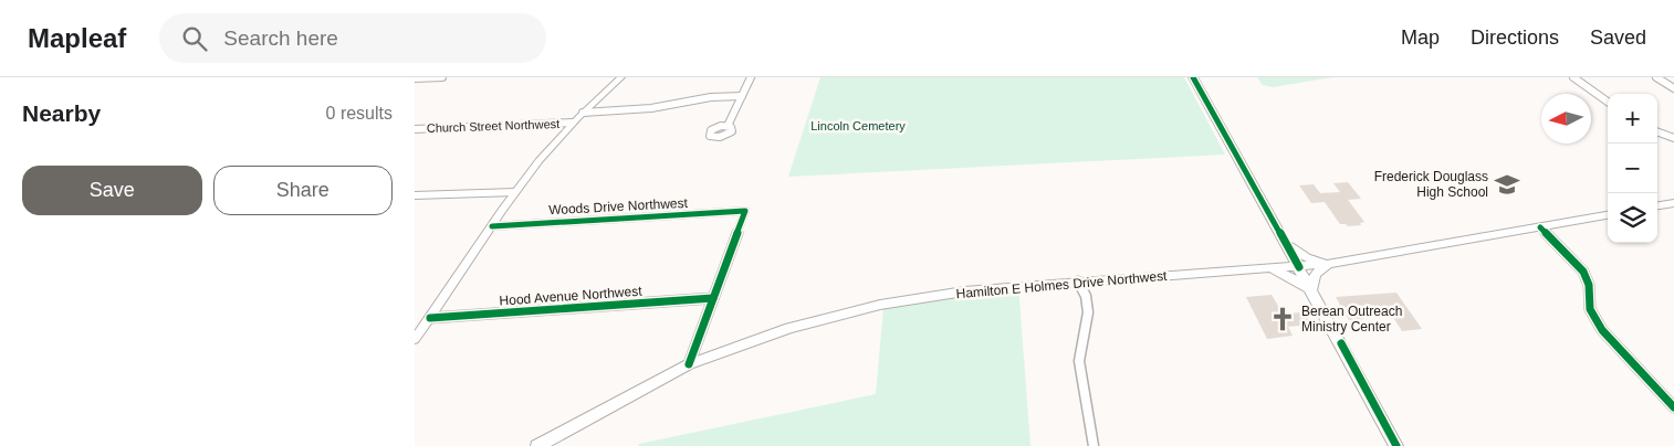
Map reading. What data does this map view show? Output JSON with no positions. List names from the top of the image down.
{
  "streets": {
    "main road": ["Hamilton E Holmes Drive Northwest"],
    "street": ["Church Street Northwest", "Woods Drive Northwest", "Hood Avenue Northwest"]
  },
  "crossings": [
    ["Woods Drive Northwest", "Hood Avenue Northwest"]
  ],
  "parks": ["Lincoln Cemetery"],
  "places": {
    "school or university": ["Frederick Douglass High School"],
    "church": ["Berean Outreach Ministry Center"]
  },
  "north": "left",
  "page": {
    "header": "Mapleaf",
    "search": "Search here",
    "nav": ["Map", "Directions", "Saved"],
    "heading": ["Nearby", "0 results"],
    "map_buttons": ["+", "−"],
    "buttons": ["Save", "Share"]
  }
}
